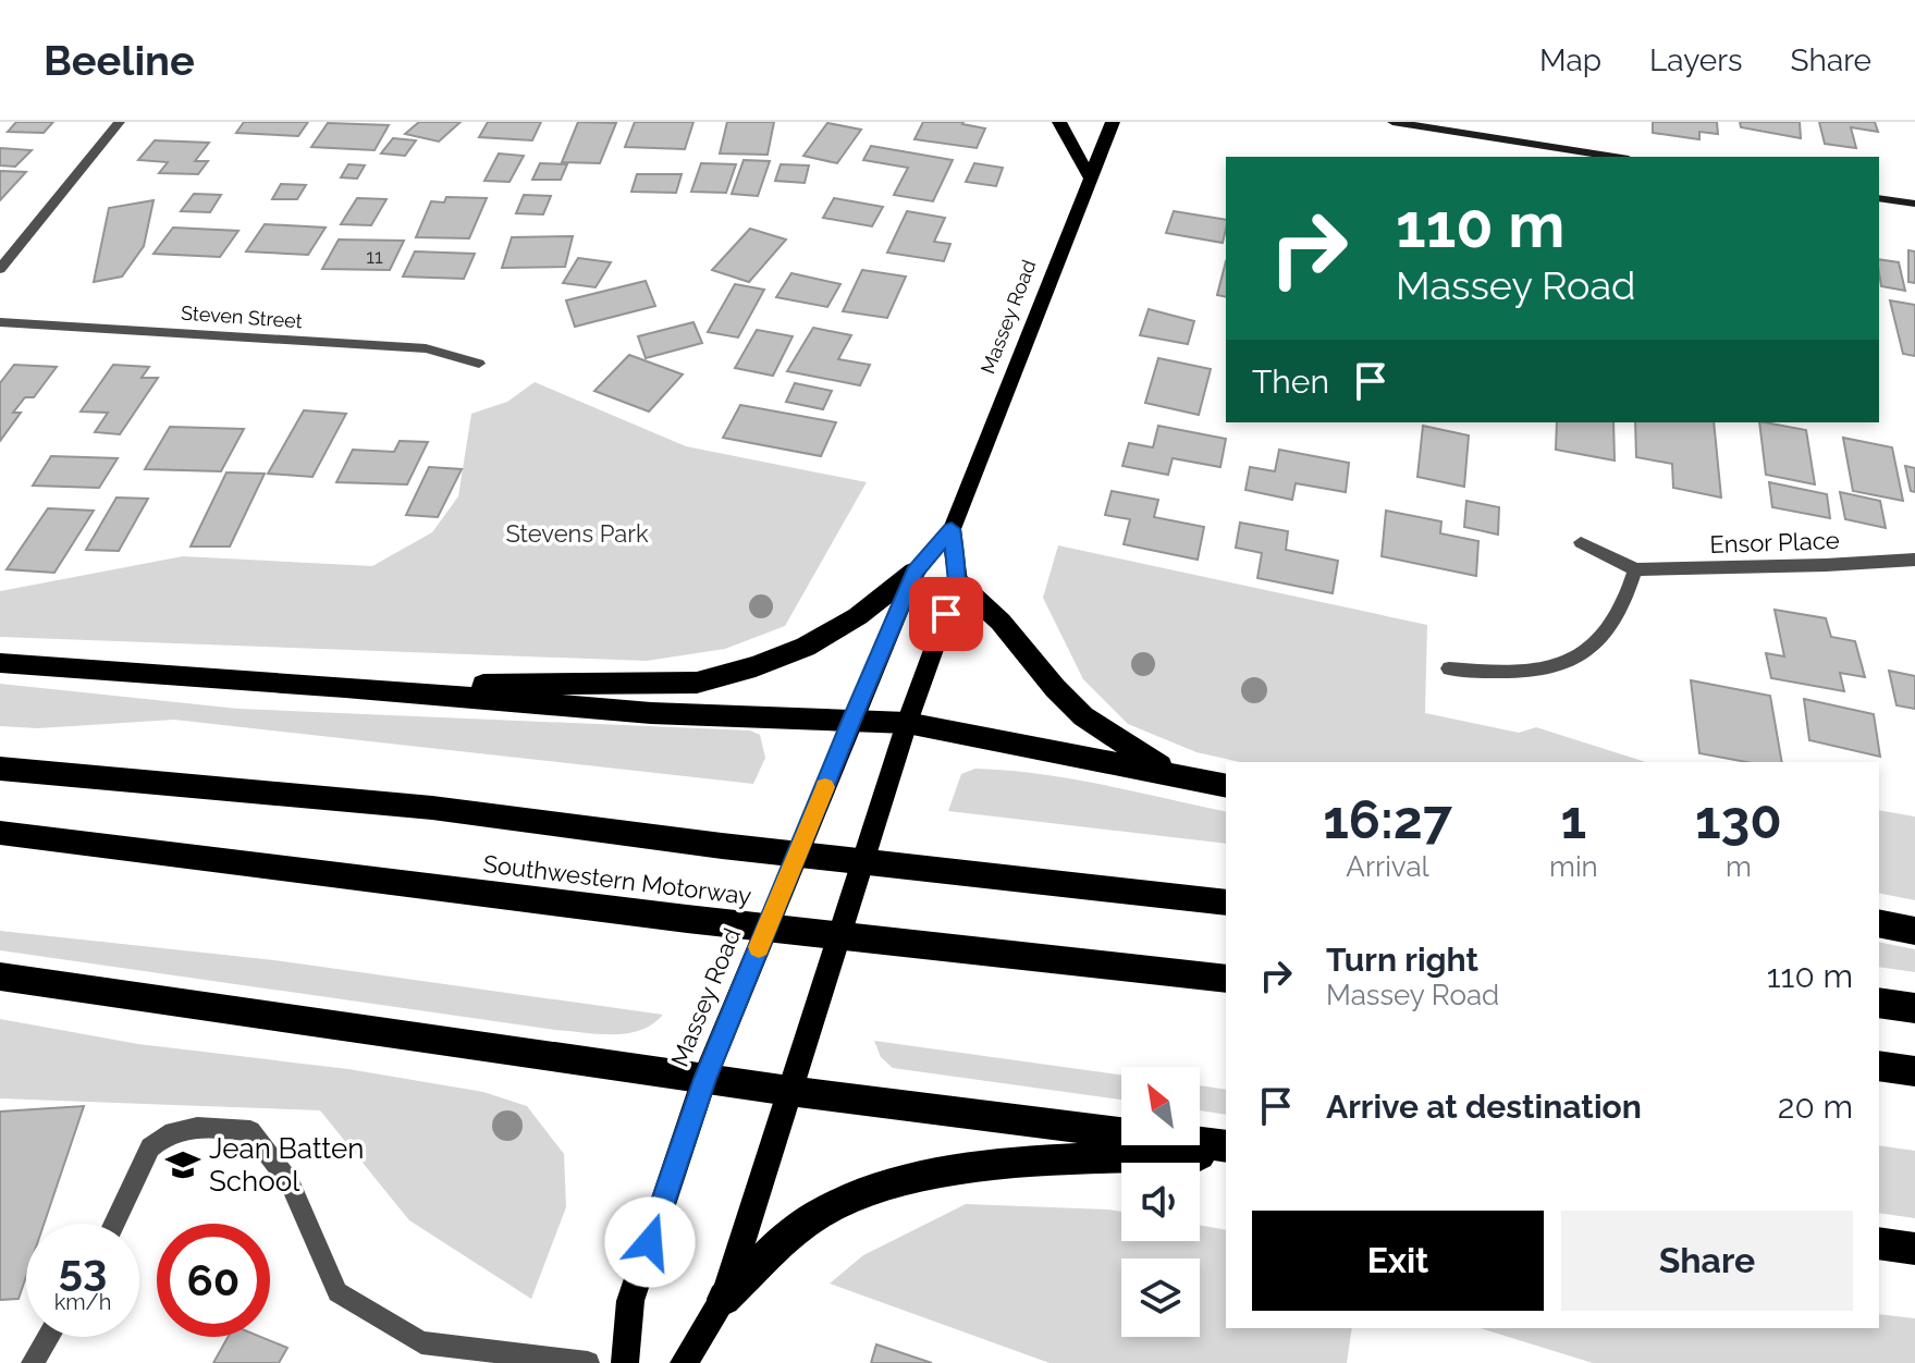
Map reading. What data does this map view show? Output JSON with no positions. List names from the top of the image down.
{
  "streets": {
    "highway": ["Southwestern Motorway"],
    "main road": ["Massey Road"],
    "street": ["Steven Street", "Ensor Place"]
  },
  "parks": ["Stevens Park"],
  "places": {
    "school or university": ["Jean Batten School"]
  },
  "house_numbers": ["11"],
  "north": "top left",
  "page": {
    "header": "Beeline",
    "nav": ["Map", "Layers", "Share"],
    "turn": ["110 m", "Massey Road"],
    "then": "Then",
    "eta": [
      "16:27",
      "Arrival",
      "1",
      "min",
      "130",
      "m"
    ],
    "list": [
      {
        "name": "Turn right",
        "note": "Massey Road",
        "value": "110 m"
      },
      {
        "name": "Arrive at destination",
        "value": "20 m"
      }
    ],
    "buttons": ["Exit", "Share"],
    "speed": "53 km/h",
    "limit": "60"
  }
}
